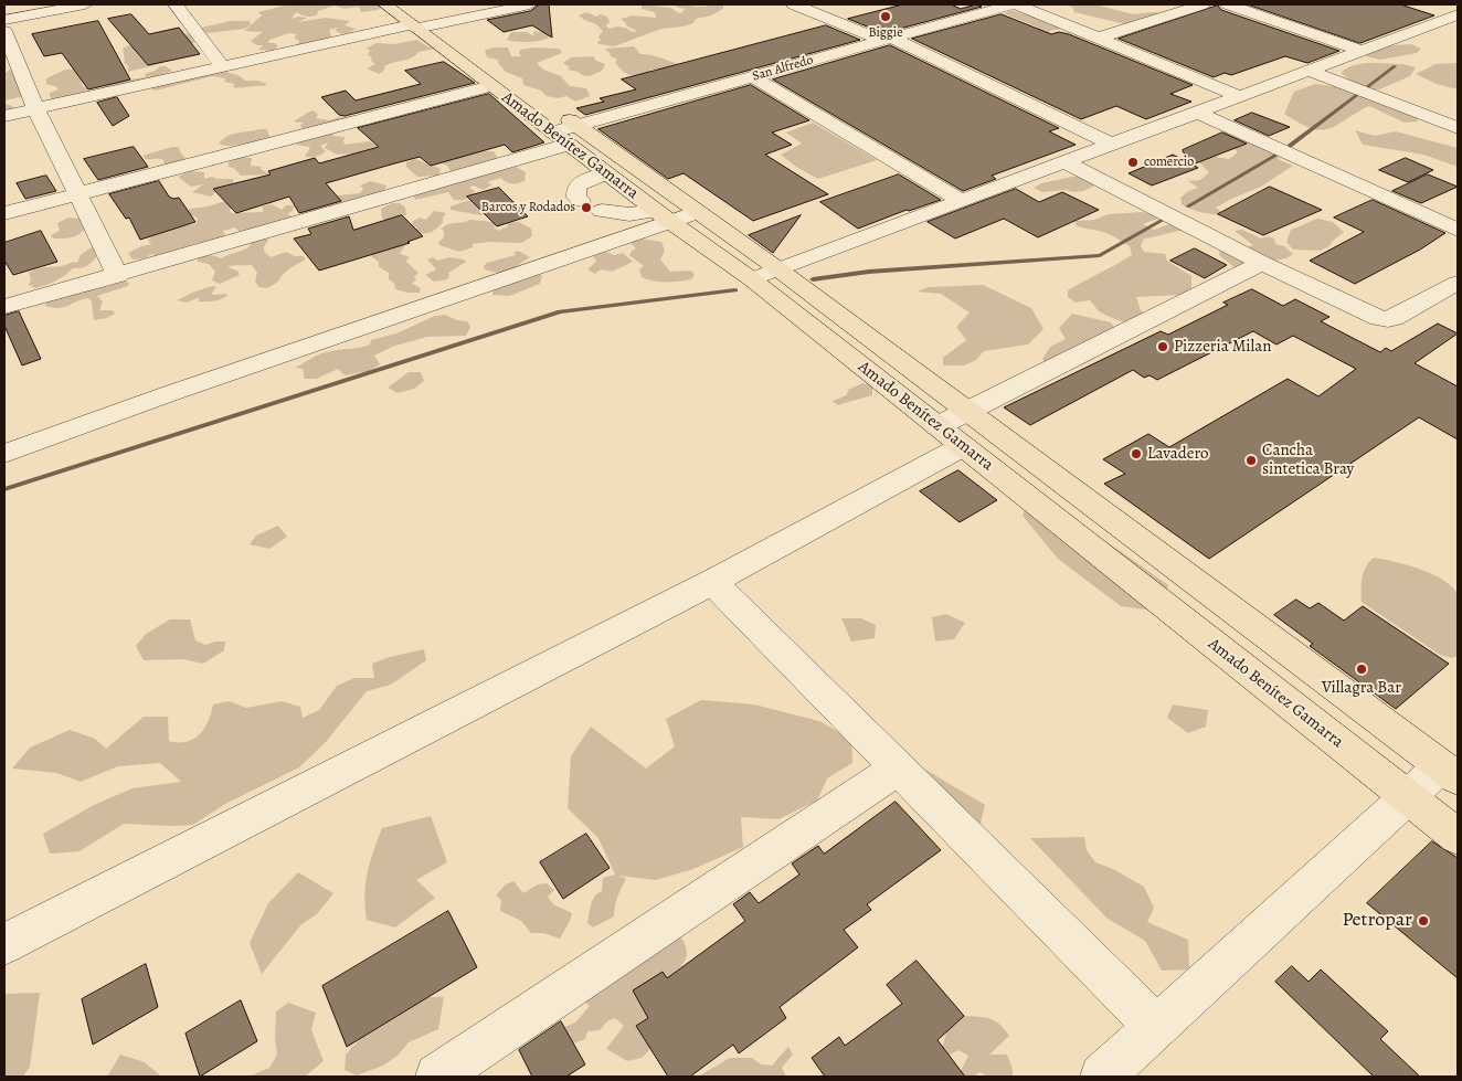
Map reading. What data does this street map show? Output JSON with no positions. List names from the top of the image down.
{
  "streets": {
    "main road": ["Amado Benítez Gamarra"],
    "street": ["San Alfredo"]
  },
  "crossings": [
    ["San Alfredo", "Amado Benítez Gamarra"]
  ],
  "places": [
    "Biggie",
    "comercio",
    "Barcos y Rodados",
    "Pizzeria Milan",
    "Lavadero",
    "Cancha sintetica Bray",
    "Villagra Bar",
    "Petropar"
  ]
}
